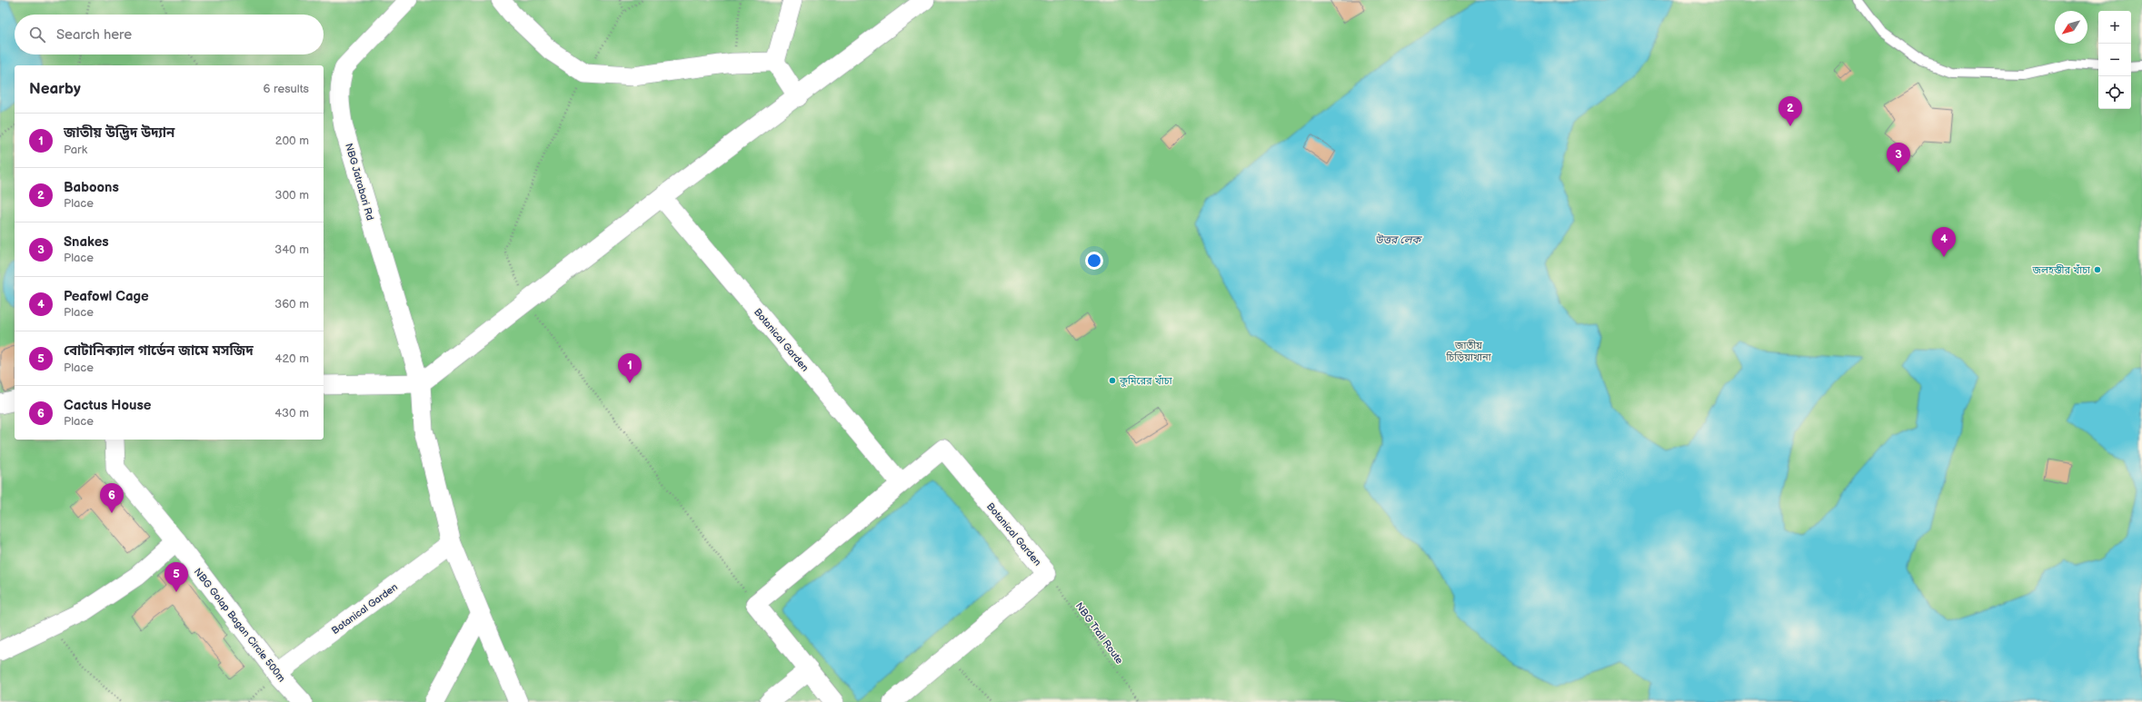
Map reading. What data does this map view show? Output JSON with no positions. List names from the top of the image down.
{
  "streets": {
    "street": ["NBG Jatrabari Rd", "Botanical Garden", "NBG Golap Bagan Circle 500m"],
    "path": ["NBG Trail Route"]
  },
  "crossings": [
    ["Botanical Garden", "NBG Golap Bagan Circle 500m"],
    ["Botanical Garden", "NBG Trail Route"]
  ],
  "water": ["উত্তর লেক"],
  "parks": ["জাতীয় চিড়িয়াখানা"],
  "places": ["জলহস্তীর খাঁচা", "কুমিরের খাঁচা"],
  "north": "bottom left",
  "page": {
    "map_buttons": ["+", "−"],
    "search": "Search here",
    "heading": ["Nearby", "6 results"],
    "pins": [
      "2",
      "3",
      "4",
      "1",
      "6",
      "5"
    ],
    "list": [
      {
        "mark": "1",
        "name": "জাতীয় উদ্ভিদ উদ্যান",
        "note": "Park",
        "value": "200 m"
      },
      {
        "mark": "2",
        "name": "Baboons",
        "note": "Place",
        "value": "300 m"
      },
      {
        "mark": "3",
        "name": "Snakes",
        "note": "Place",
        "value": "340 m"
      },
      {
        "mark": "4",
        "name": "Peafowl Cage",
        "note": "Place",
        "value": "360 m"
      },
      {
        "mark": "5",
        "name": "বোটানিক্যাল গার্ডেন জামে মসজিদ",
        "note": "Place",
        "value": "420 m"
      },
      {
        "mark": "6",
        "name": "Cactus House",
        "note": "Place",
        "value": "430 m"
      }
    ]
  }
}
